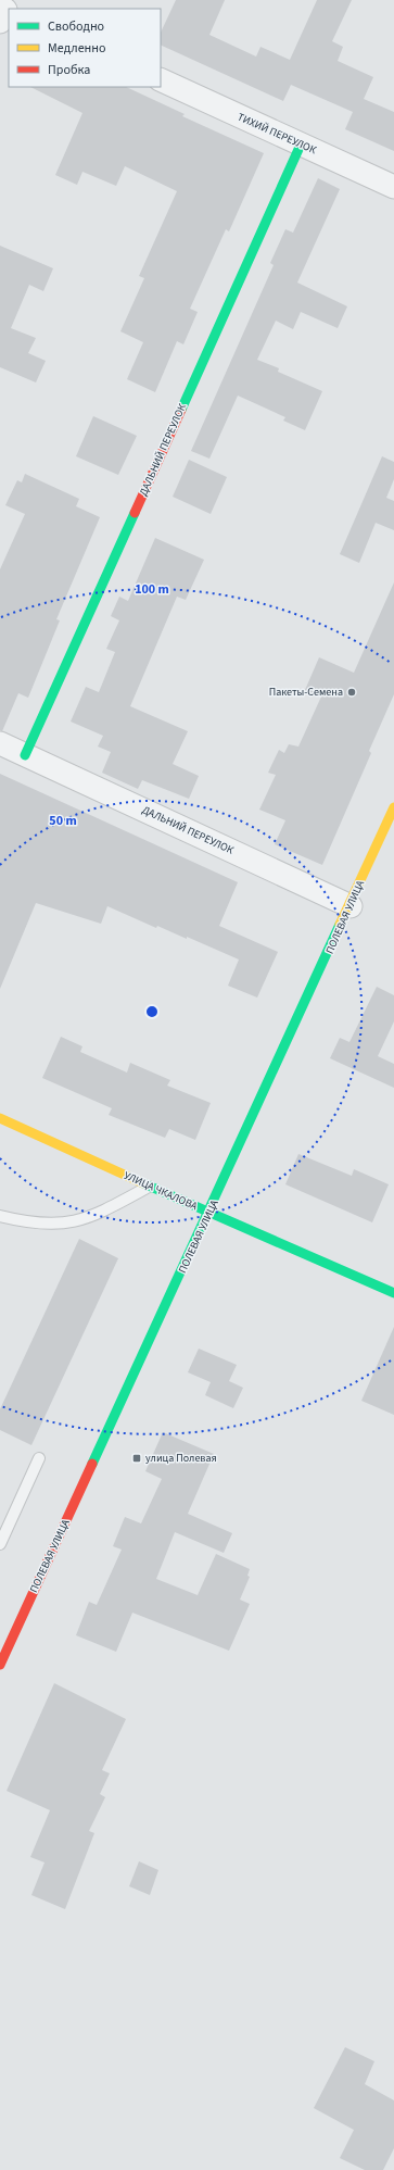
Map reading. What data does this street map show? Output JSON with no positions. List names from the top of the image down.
{
  "streets": {
    "street": [
      "ТИХИЙ ПЕРЕУЛОК",
      "ДАЛЬНИЙ ПЕРЕУЛОК",
      "ПОЛЕВАЯ УЛИЦА",
      "УЛИЦА ЧКАЛОВА"
    ]
  },
  "crossings": [
    ["ТИХИЙ ПЕРЕУЛОК", "ДАЛЬНИЙ ПЕРЕУЛОК"],
    ["ДАЛЬНИЙ ПЕРЕУЛОК", "ПОЛЕВАЯ УЛИЦА"],
    ["ПОЛЕВАЯ УЛИЦА", "УЛИЦА ЧКАЛОВА"]
  ],
  "places": {
    "other": ["Пакеты-Семена"],
    "transit": ["улица Полевая"]
  },
  "legend": ["Свободно", "Медленно", "Пробка"],
  "rings": ["100 m", "50 m"]
}
